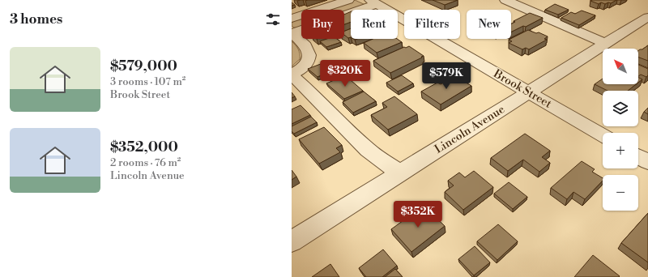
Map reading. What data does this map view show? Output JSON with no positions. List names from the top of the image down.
{
  "streets": {
    "street": ["Brook Street", "Lincoln Avenue"]
  },
  "crossings": [
    ["Brook Street", "Lincoln Avenue"]
  ],
  "north": "top left",
  "page": {
    "heading": "3 homes",
    "chip": [
      "Buy",
      "Rent",
      "Filters",
      "New"
    ],
    "list": [
      {
        "name": "$579,000",
        "note": "3 rooms · 107 m² · Brook Street"
      },
      {
        "name": "$352,000",
        "note": "2 rooms · 76 m² · Lincoln Avenue"
      }
    ],
    "map_buttons": ["+", "−"],
    "price": ["$320K", "$579K", "$352K"]
  }
}
